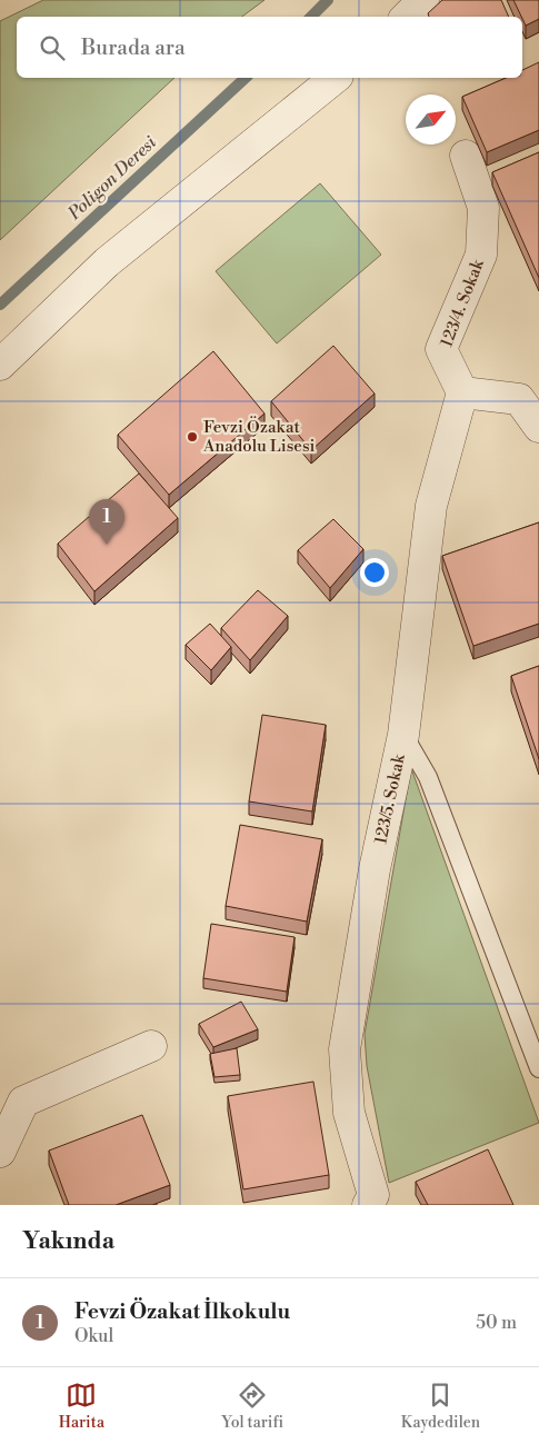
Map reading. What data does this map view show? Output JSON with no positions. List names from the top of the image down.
{
  "streets": {
    "street": ["123/4. Sokak", "123/5. Sokak"]
  },
  "crossings": [
    ["123/4. Sokak", "123/5. Sokak"]
  ],
  "water": ["Poligon Deresi"],
  "places": ["Fevzi Özakat Anadolu Lisesi"],
  "north": "top right",
  "page": {
    "search": "Burada ara",
    "pins": "1",
    "heading": "Yakında",
    "list": [
      {
        "mark": "1",
        "name": "Fevzi Özakat İlkokulu",
        "note": "Okul",
        "value": "50 m"
      }
    ],
    "nav": ["Harita", "Yol tarifi", "Kaydedilen"]
  }
}
